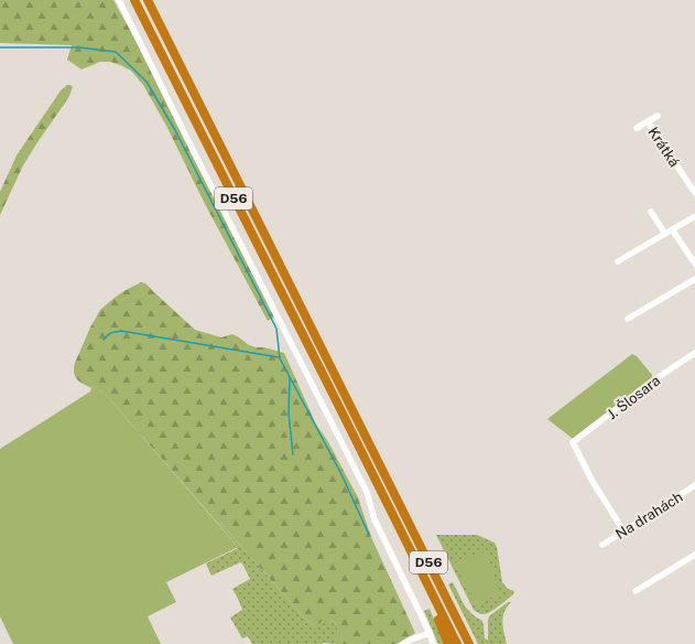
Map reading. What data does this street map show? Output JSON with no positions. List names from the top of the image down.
{
  "streets": {
    "highway": ["D56"],
    "street": ["Krátká", "J. Šlosara", "Na drahách"]
  },
  "crossings": [
    ["J. Šlosara", "Na drahách"]
  ]
}
